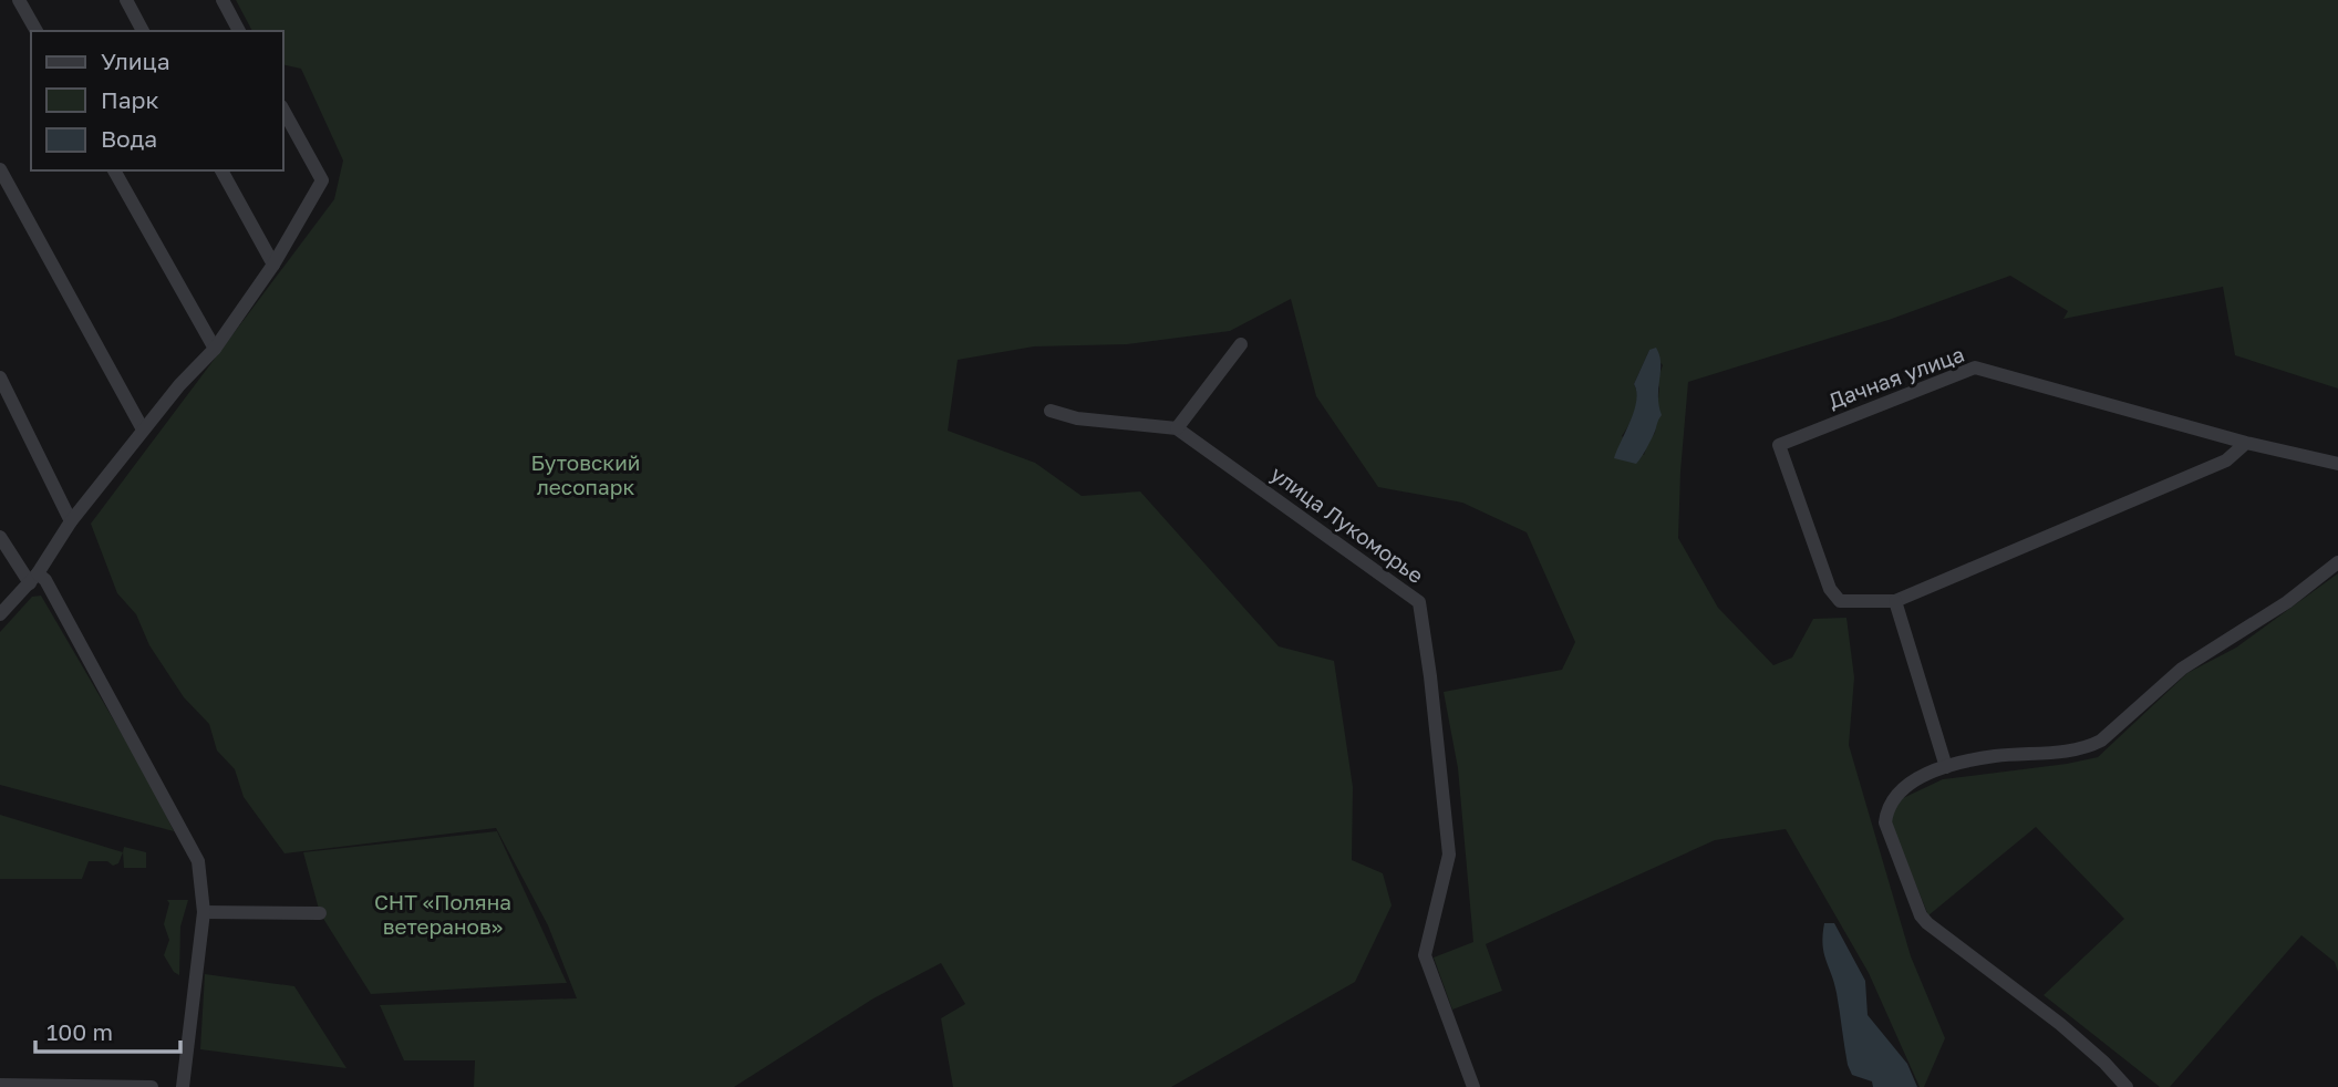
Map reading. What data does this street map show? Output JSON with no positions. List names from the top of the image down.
{
  "streets": {
    "street": ["Дачная улица", "улица Лукоморье"]
  },
  "parks": ["Бутовский лесопарк", "СНТ «Поляна ветеранов»"],
  "legend": ["Улица", "Парк", "Вода"],
  "scale_bar": "100 m"
}
